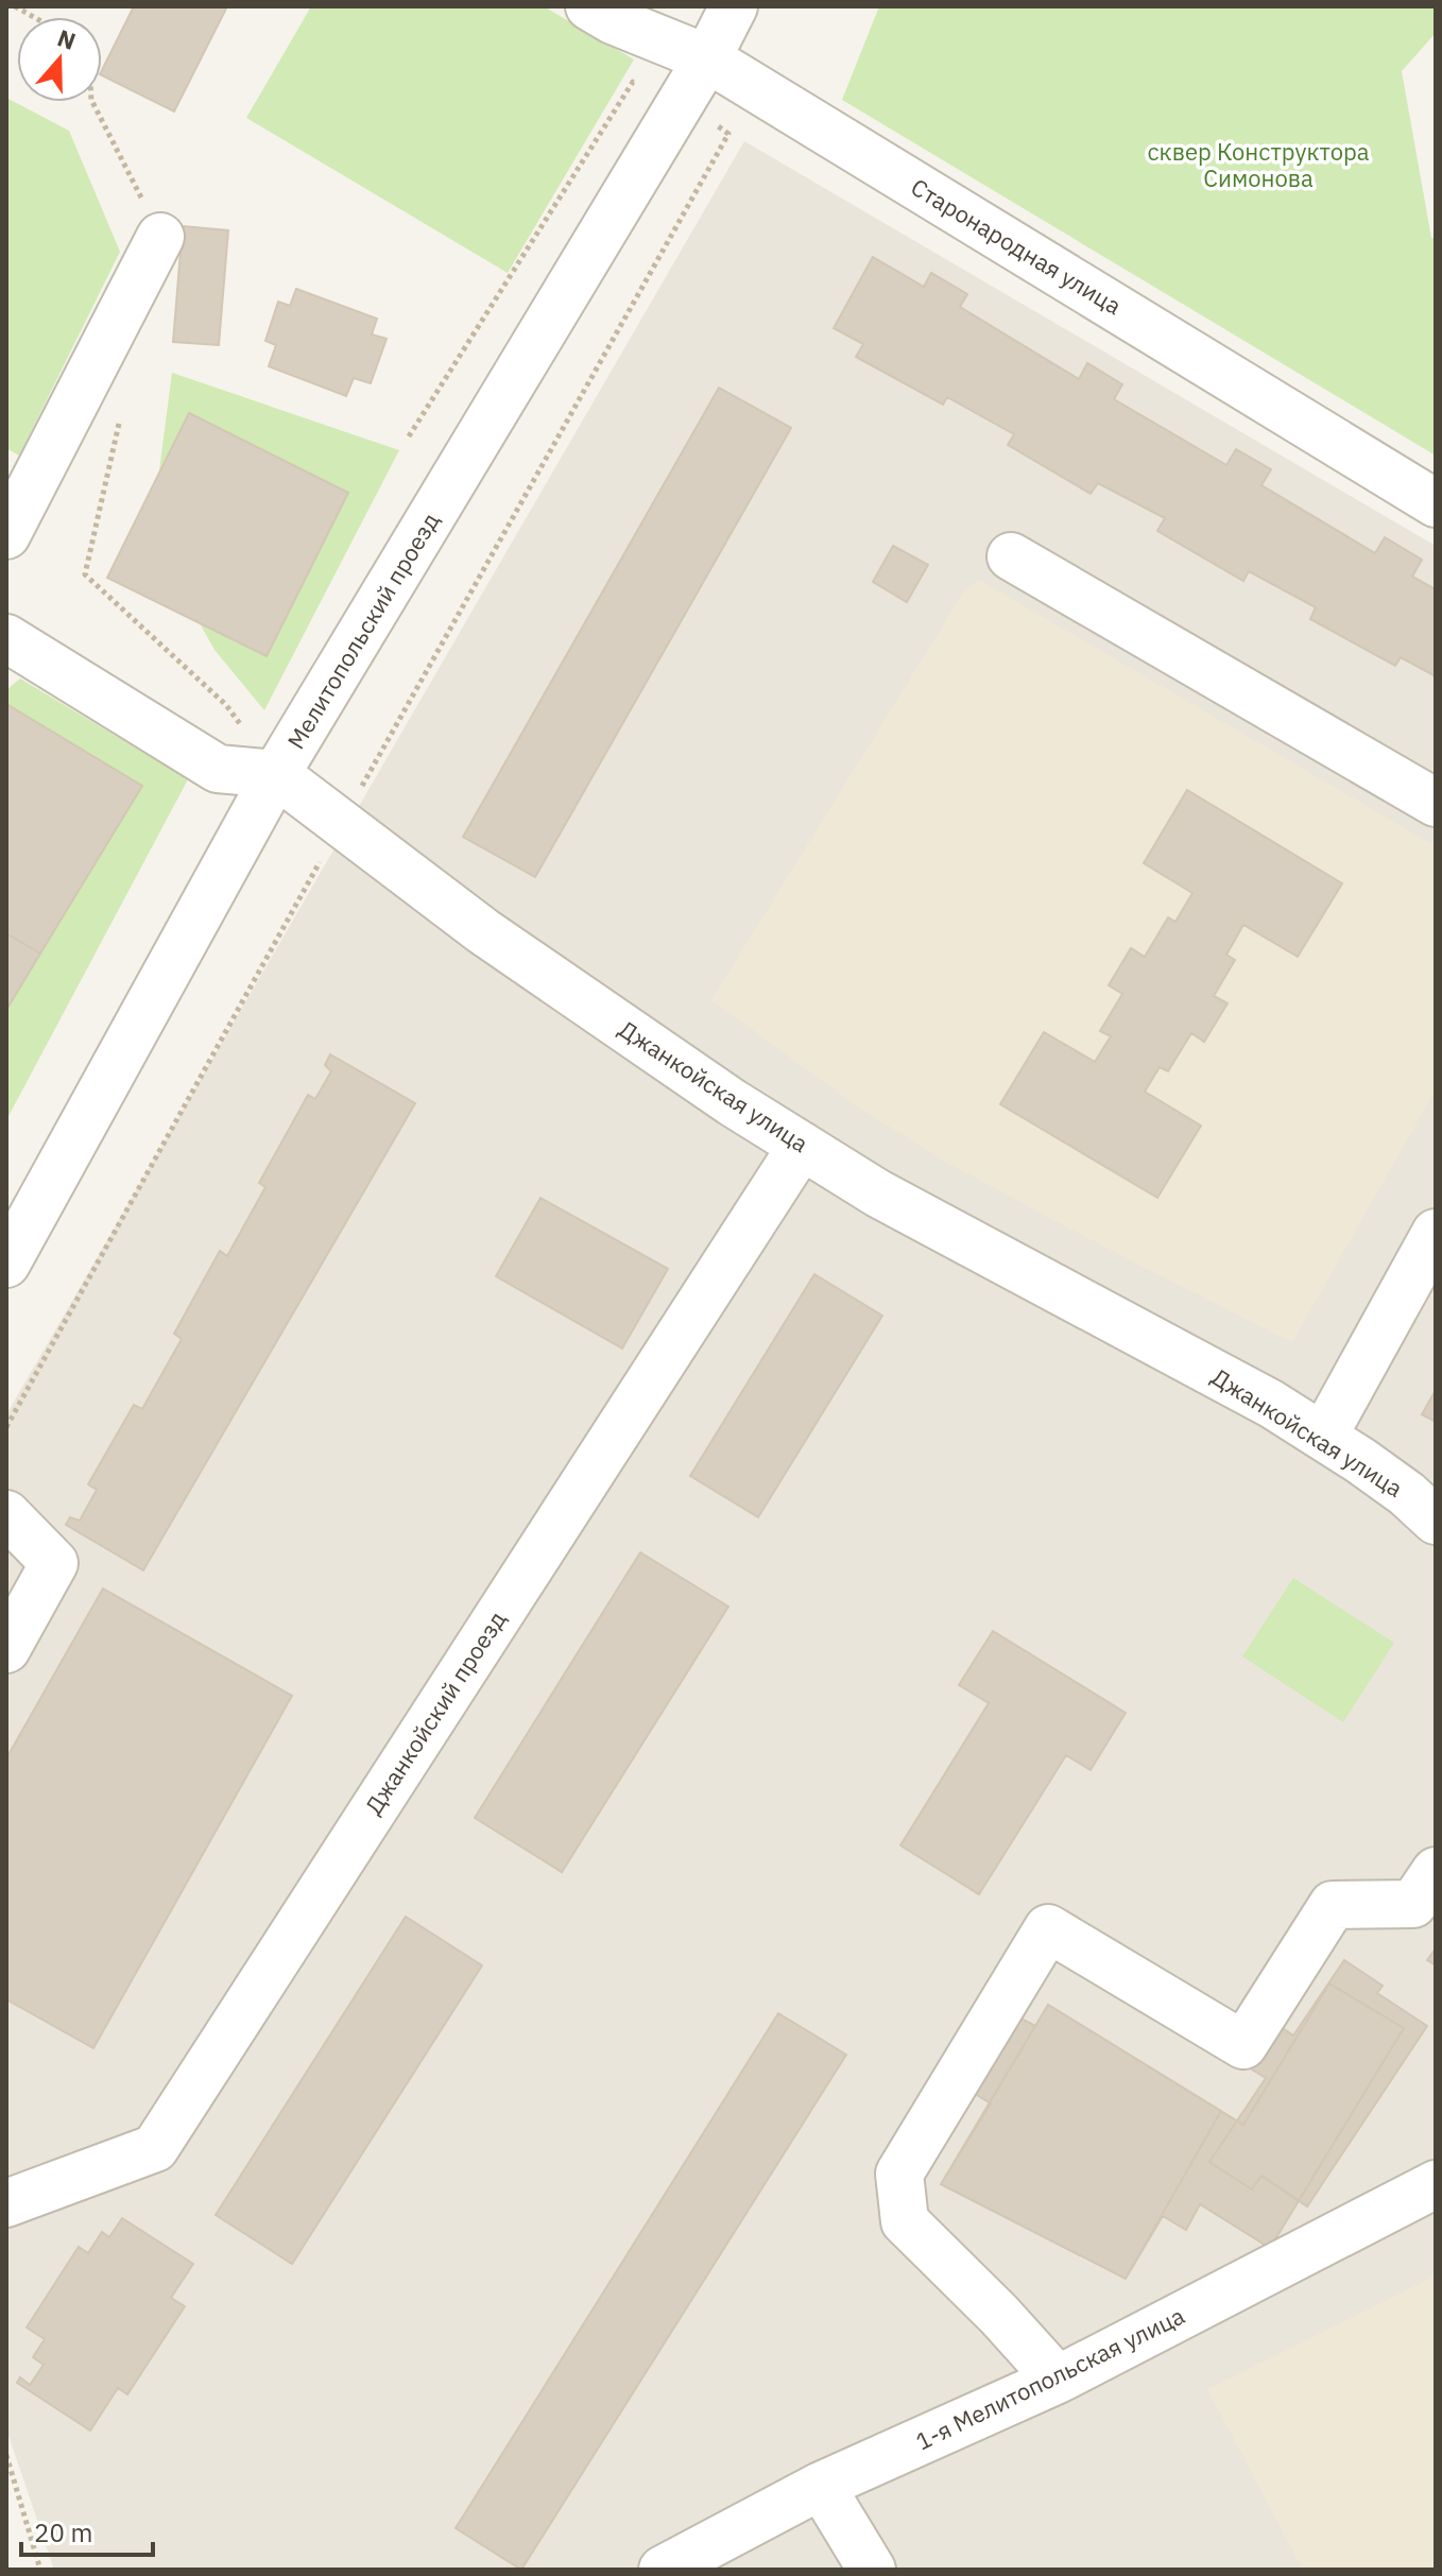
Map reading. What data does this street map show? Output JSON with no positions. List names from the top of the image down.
{
  "streets": {
    "street": [
      "Старонародная улица",
      "Мелитопольский проезд",
      "Джанкойская улица",
      "Джанкойский проезд",
      "1-я Мелитопольская улица"
    ]
  },
  "crossings": [
    ["Старонародная улица", "Мелитопольский проезд"],
    ["Мелитопольский проезд", "Джанкойская улица"],
    ["Джанкойская улица", "Джанкойский проезд"]
  ],
  "parks": ["сквер Конструктора Симонова"],
  "scale_bar": "20 m",
  "north": "top"
}
